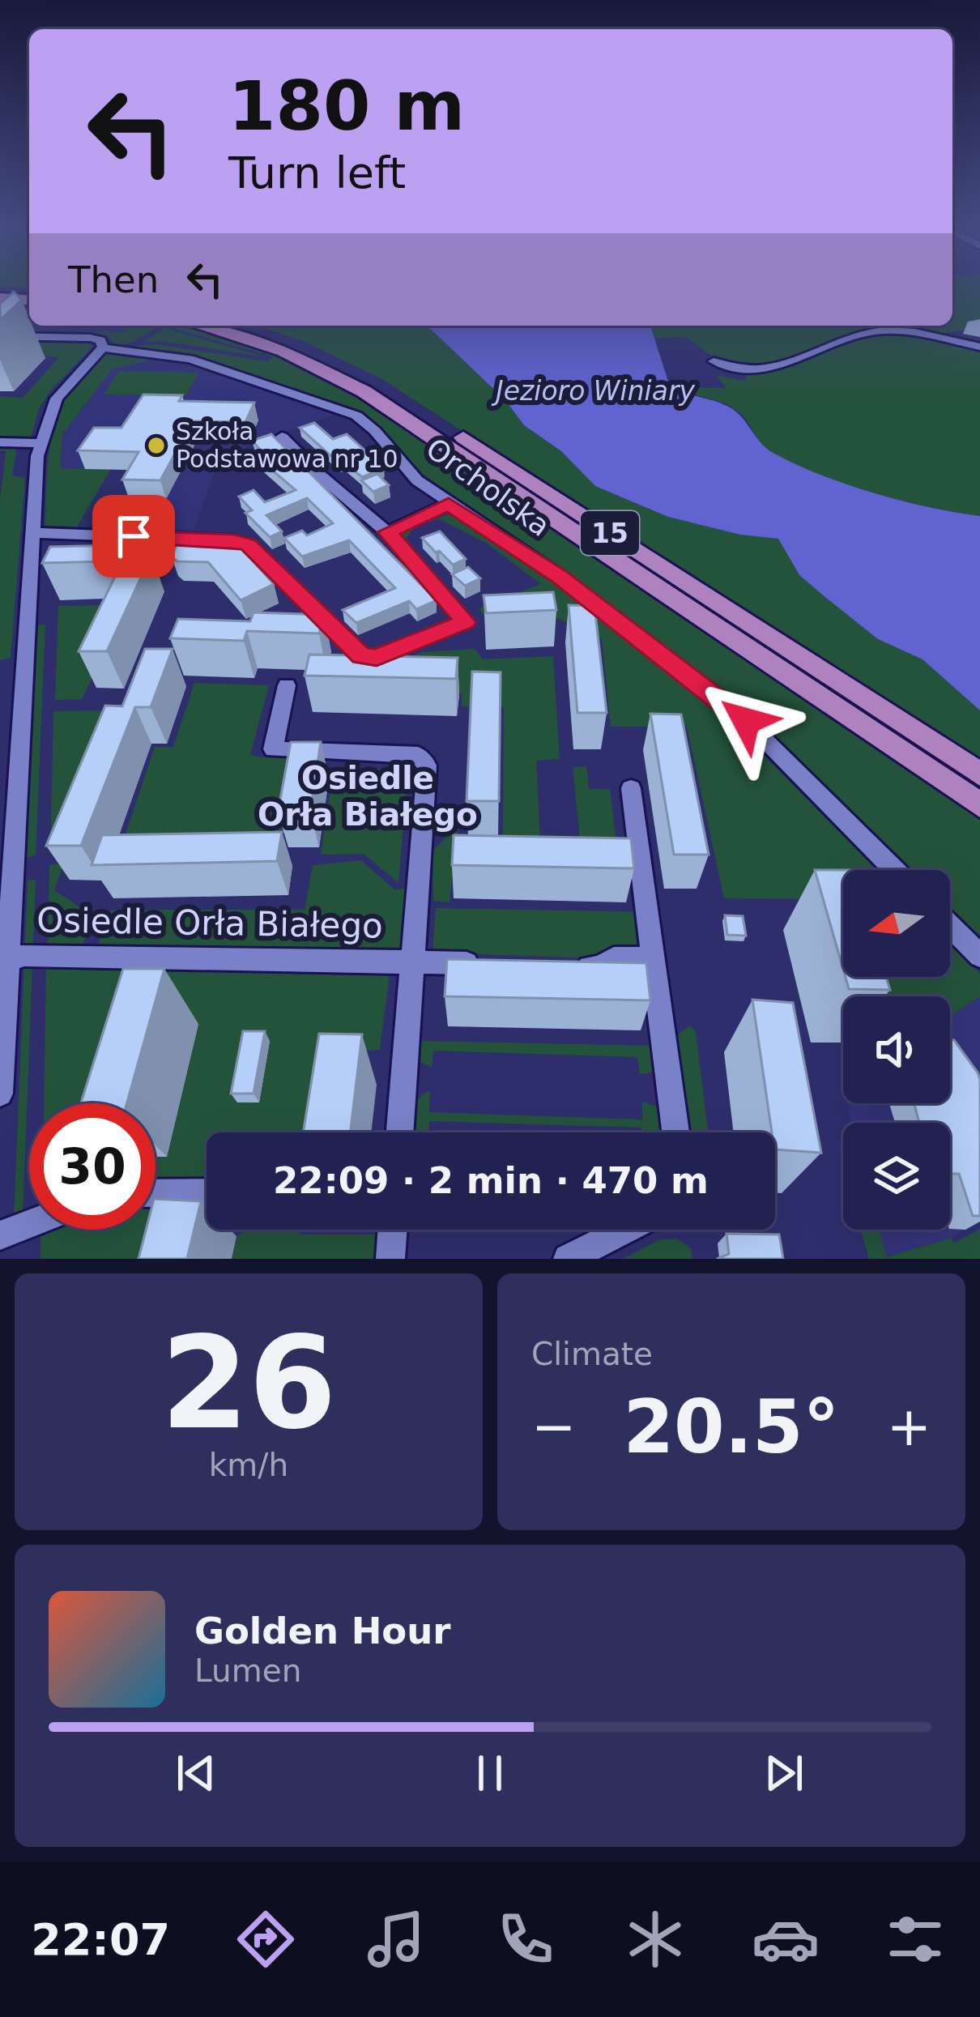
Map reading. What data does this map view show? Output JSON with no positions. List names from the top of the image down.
{
  "streets": {
    "main road": ["15"],
    "street": ["Orcholska", "Osiedle Orła Białego"]
  },
  "districts": ["Osiedle Orła Białego"],
  "water": ["Jezioro Winiary"],
  "places": ["Szkoła Podstawowa nr 10"],
  "north": "left",
  "page": {
    "turn": ["180 m", "Turn left"],
    "then": "Then",
    "limit": "30",
    "trip": "22:09 · 2 min · 470 m",
    "tile": [
      ["26", "km/h"],
      "Climate"
    ],
    "heat": ["−", "20.5°", "+"],
    "song": ["Golden Hour", "Lumen"],
    "tabs": "22:07"
  }
}
